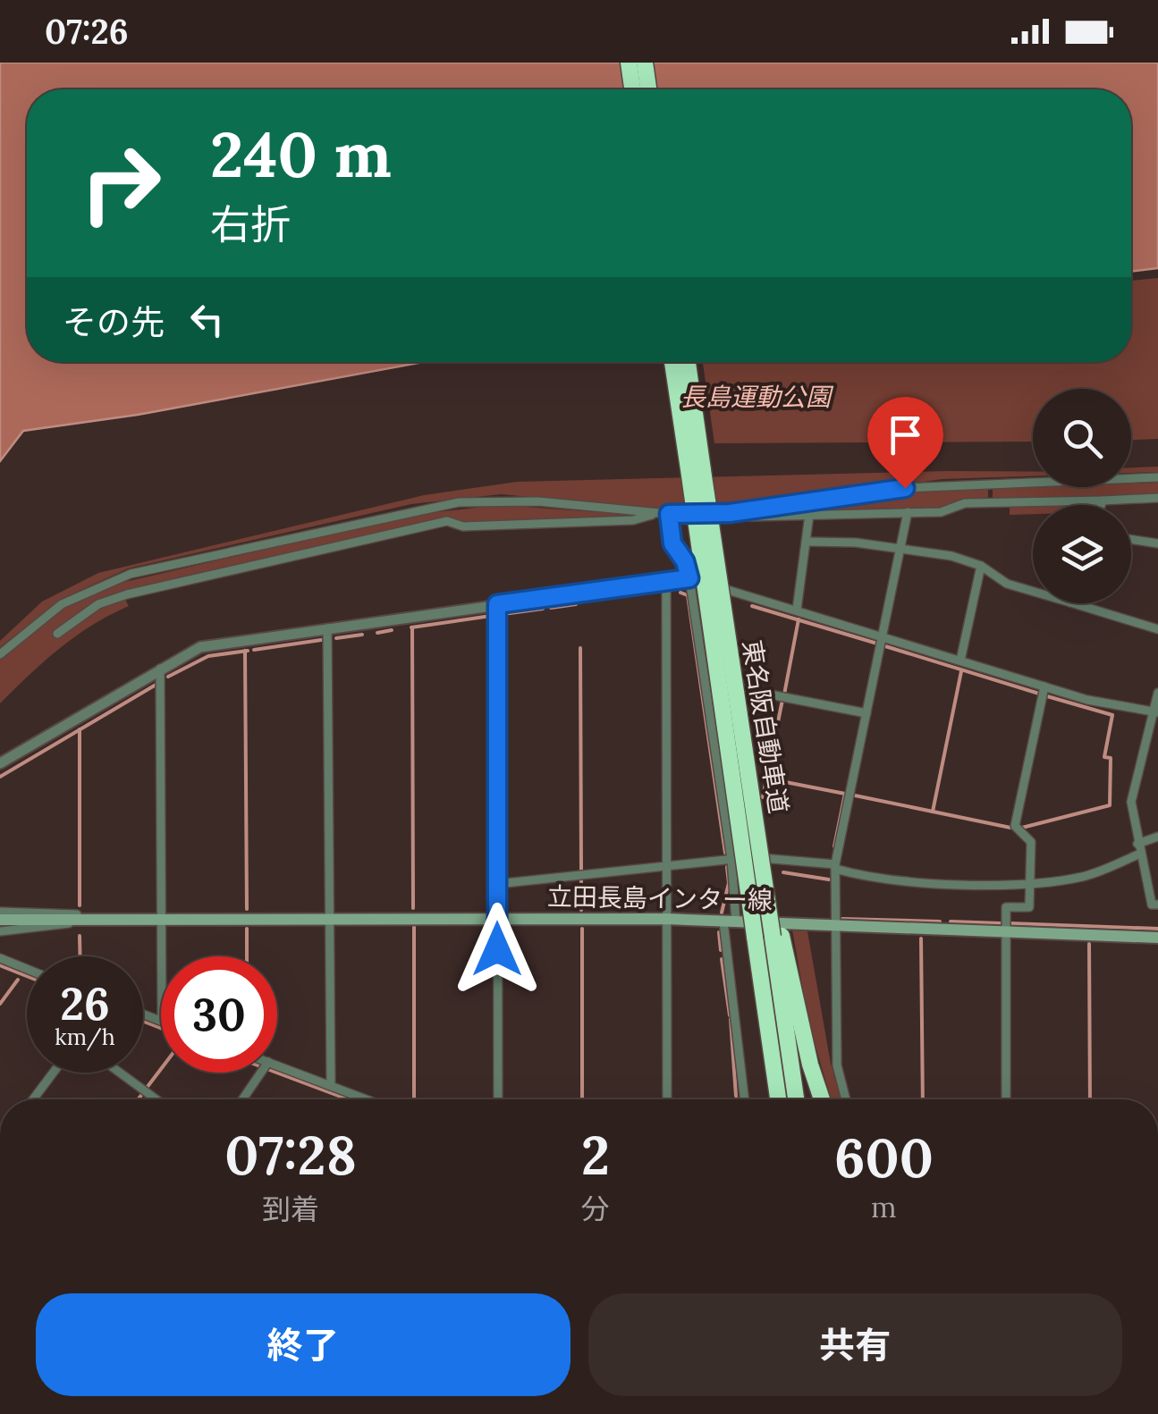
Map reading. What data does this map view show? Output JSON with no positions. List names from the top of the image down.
{
  "streets": {
    "highway": ["東名阪自動車道"],
    "main road": ["立田長島インター線"]
  },
  "parks": ["長島運動公園"],
  "page": {
    "status": "07:26",
    "turn": ["240 m", "右折"],
    "then": "その先",
    "speed": "26 km/h",
    "limit": "30",
    "eta": [
      "07:28",
      "到着",
      "2",
      "分",
      "600",
      "m"
    ],
    "buttons": ["終了", "共有"]
  }
}
